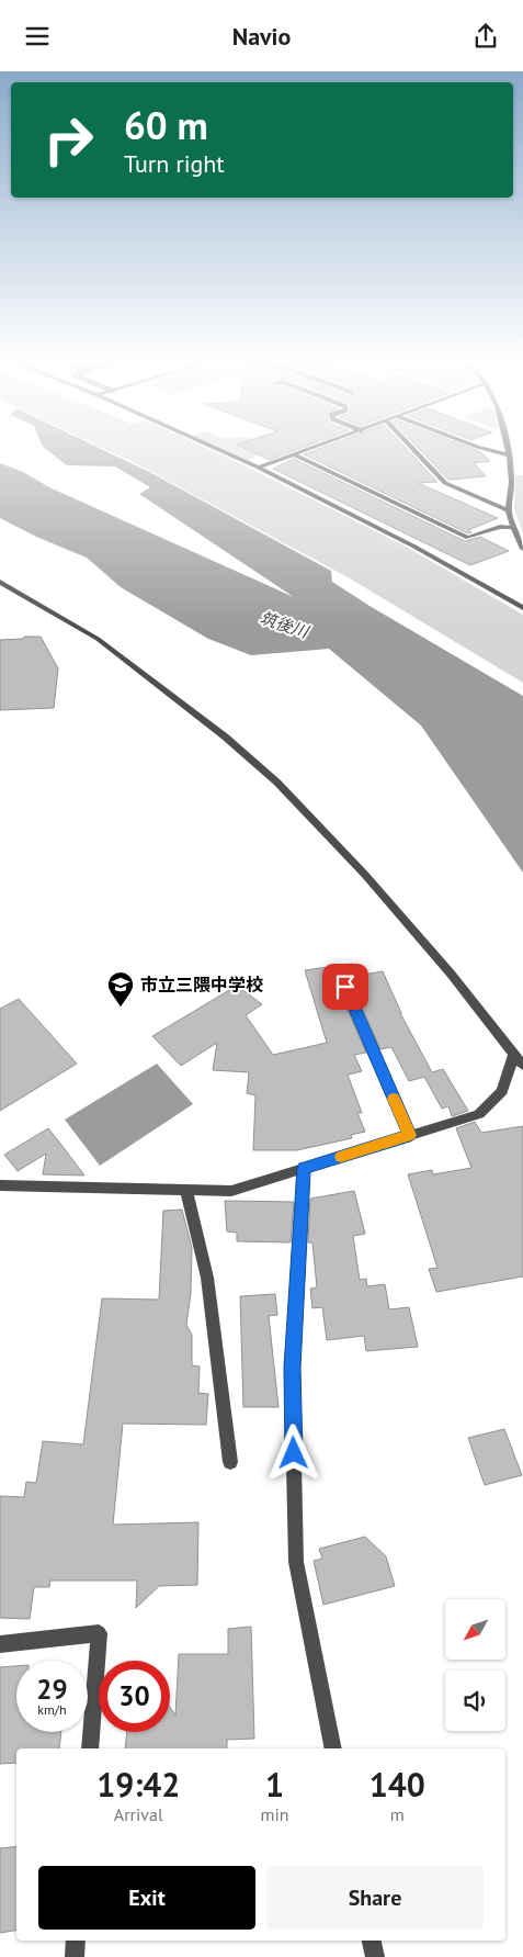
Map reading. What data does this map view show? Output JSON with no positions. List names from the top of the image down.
{
  "water": ["筑後川"],
  "places": {
    "school or university": ["市立三隈中学校"]
  },
  "north": "bottom left",
  "page": {
    "header": "Navio",
    "turn": ["60 m", "Turn right"],
    "speed": "29 km/h",
    "limit": "30",
    "eta": [
      "19:42",
      "Arrival",
      "1",
      "min",
      "140",
      "m"
    ],
    "buttons": ["Exit", "Share"]
  }
}
